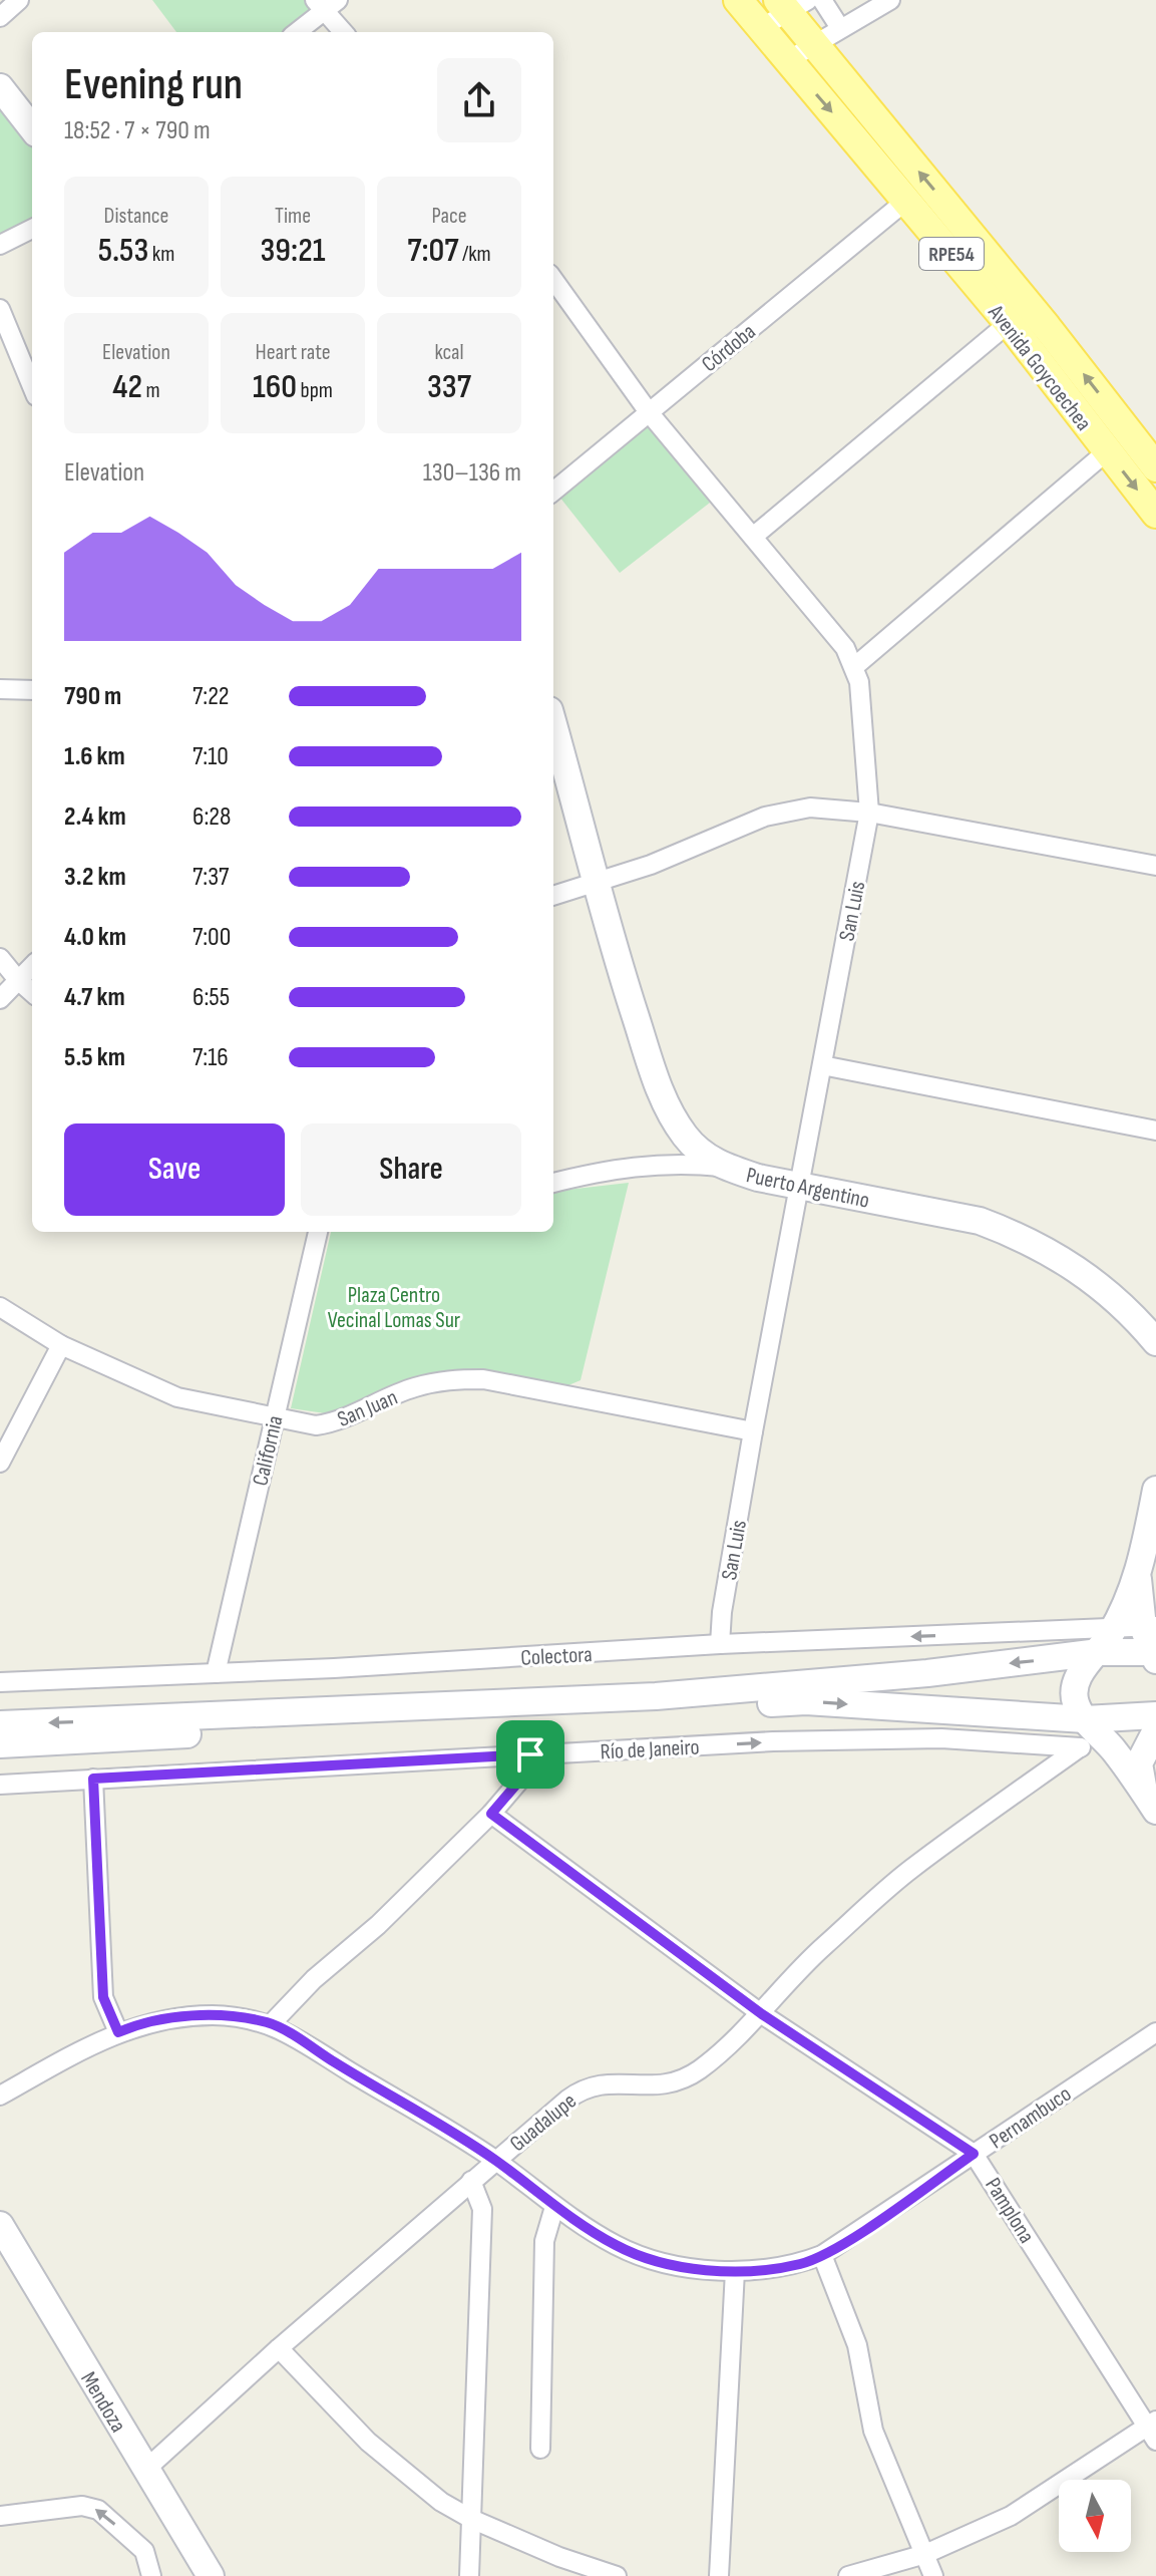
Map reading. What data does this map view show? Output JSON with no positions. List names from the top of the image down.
{
  "streets": {
    "main road": [
      "RPE54",
      "Avenida Goycoechea",
      "Puerto Argentino",
      "Mendoza"
    ],
    "street": [
      "Córdoba",
      "San Luis",
      "San Juan",
      "California",
      "Colectora",
      "Río de Janeiro",
      "Pernambuco",
      "Guadalupe",
      "Pamplona"
    ]
  },
  "crossings": [
    ["Córdoba", "Avenida Goycoechea"],
    ["Córdoba", "San Luis"],
    ["San Luis", "Puerto Argentino"],
    ["San Luis", "San Juan"],
    ["San Luis", "Colectora"],
    ["San Juan", "California"],
    ["California", "Colectora"],
    ["Río de Janeiro", "Guadalupe"],
    ["Pernambuco", "Guadalupe"],
    ["Pernambuco", "Pamplona"],
    ["Guadalupe", "Pamplona"],
    ["Guadalupe", "Mendoza"]
  ],
  "one_way": ["Colectora", "Río de Janeiro"],
  "parks": ["Plaza Centro Vecinal Lomas Sur"],
  "north": "bottom",
  "page": {
    "heading": ["Evening run", "18:52 · 7 × 790 m"],
    "stats": [
      ["Distance", "5.53 km"],
      ["Time", "39:21"],
      ["Pace", "7:07 /km"],
      ["Elevation", "42 m"],
      ["Heart rate", "160 bpm"],
      ["kcal", "337"]
    ],
    "chart": ["Elevation", "130–136 m"],
    "list": [
      {
        "name": "790 m",
        "note": "7:22"
      },
      {
        "name": "1.6 km",
        "note": "7:10"
      },
      {
        "name": "2.4 km",
        "note": "6:28"
      },
      {
        "name": "3.2 km",
        "note": "7:37"
      },
      {
        "name": "4.0 km",
        "note": "7:00"
      },
      {
        "name": "4.7 km",
        "note": "6:55"
      },
      {
        "name": "5.5 km",
        "note": "7:16"
      }
    ],
    "buttons": ["Save", "Share"]
  }
}
